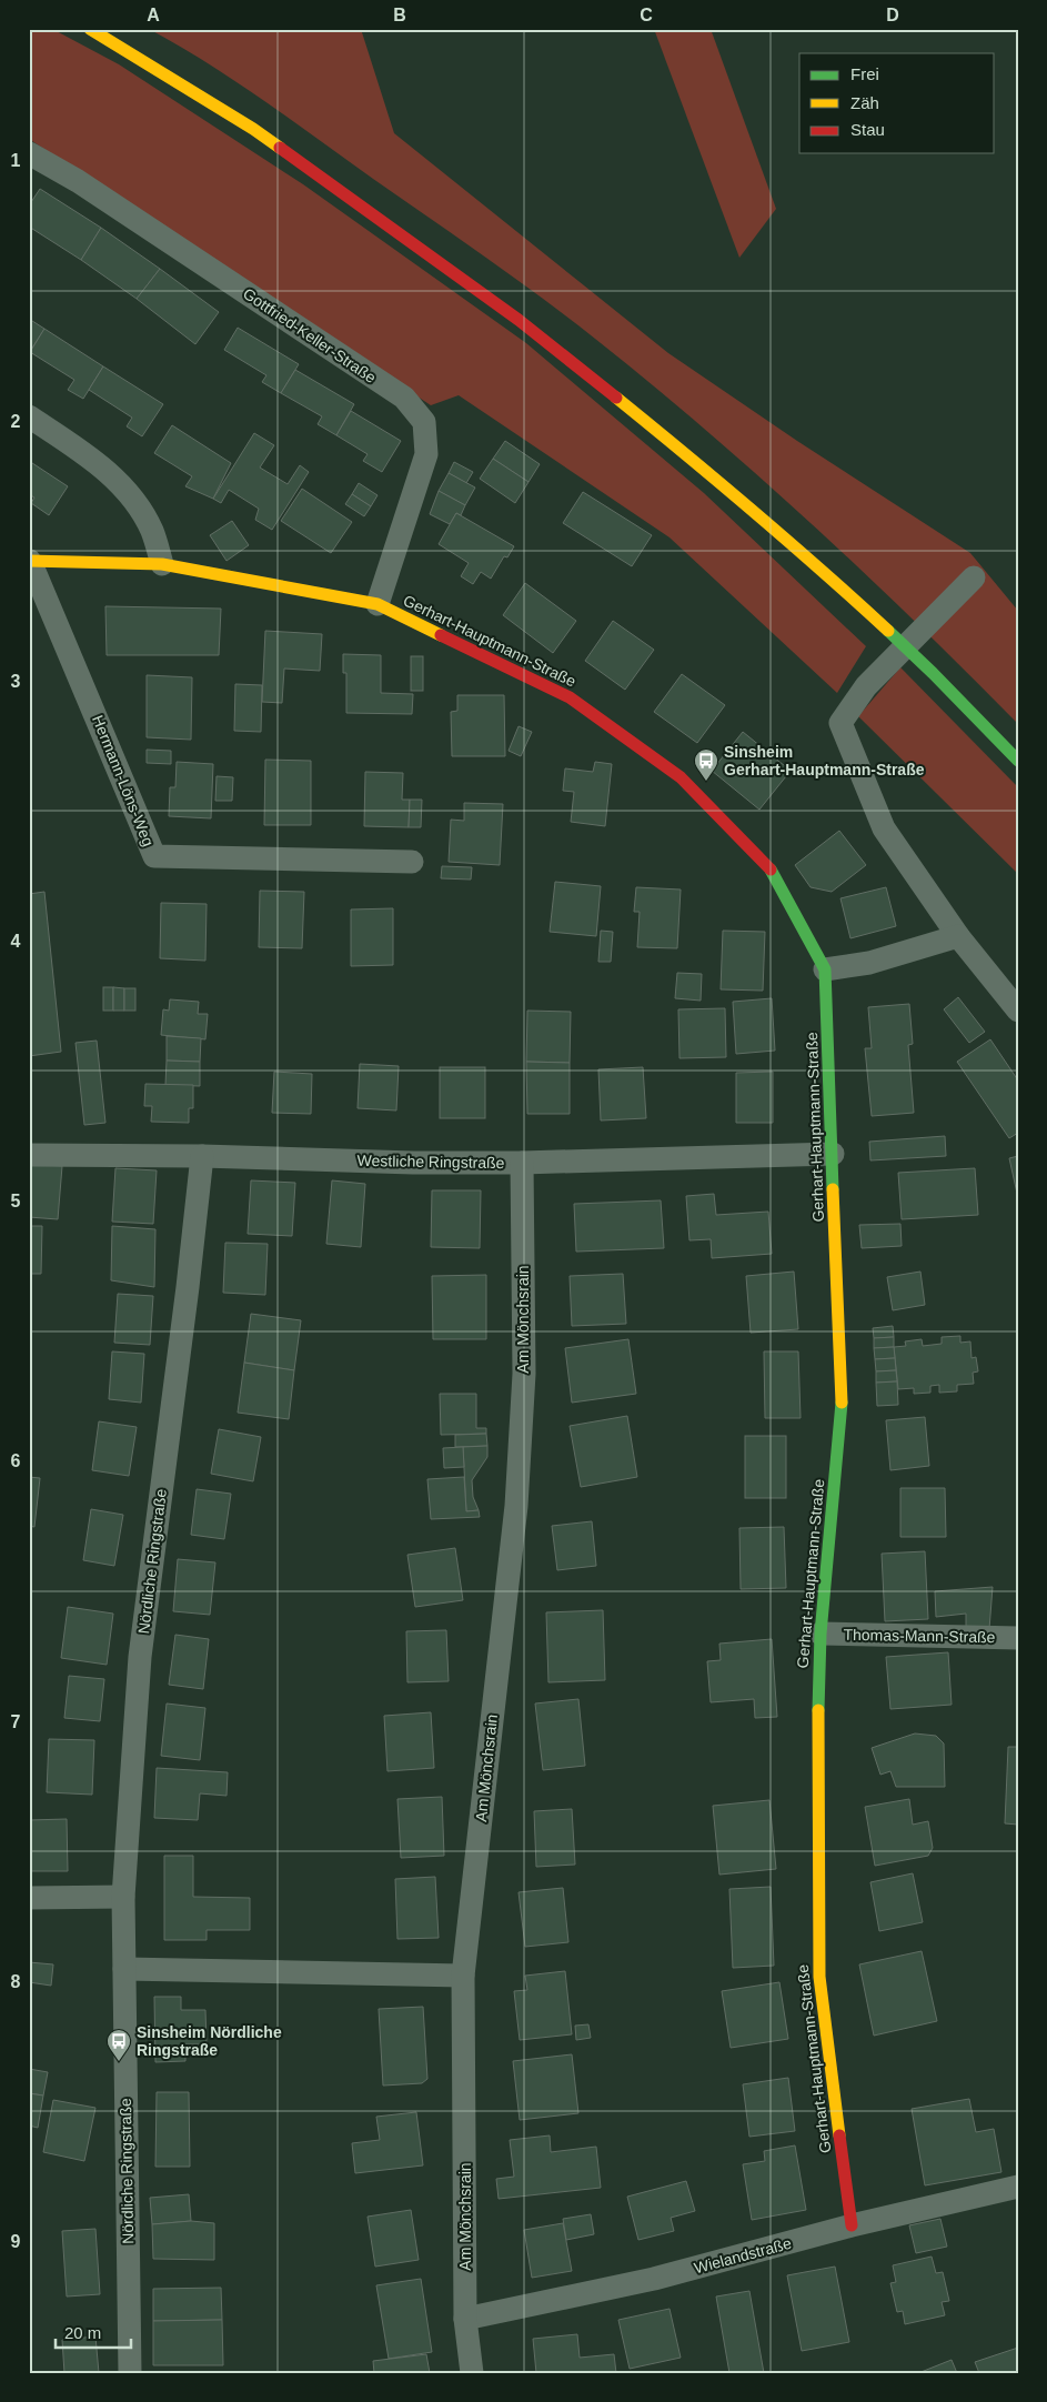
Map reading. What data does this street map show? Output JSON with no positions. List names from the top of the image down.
{
  "streets": {
    "main road": ["Gerhart-Hauptmann-Straße"],
    "street": [
      "Gottfried-Keller-Straße",
      "Hermann-Löns-Weg",
      "Westliche Ringstraße",
      "Am Mönchsrain",
      "Nördliche Ringstraße",
      "Thomas-Mann-Straße",
      "Wielandstraße"
    ]
  },
  "crossings": [
    ["Gottfried-Keller-Straße", "Gerhart-Hauptmann-Straße"],
    ["Gerhart-Hauptmann-Straße", "Hermann-Löns-Weg"],
    ["Gerhart-Hauptmann-Straße", "Westliche Ringstraße"],
    ["Gerhart-Hauptmann-Straße", "Thomas-Mann-Straße"],
    ["Gerhart-Hauptmann-Straße", "Wielandstraße"],
    ["Westliche Ringstraße", "Am Mönchsrain"],
    ["Westliche Ringstraße", "Nördliche Ringstraße"],
    ["Am Mönchsrain", "Wielandstraße"]
  ],
  "places": {
    "bus stop": ["Sinsheim Gerhart-Hauptmann-Straße", "Sinsheim Nördliche Ringstraße"]
  },
  "legend": ["Frei", "Zäh", "Stau"],
  "scale_bar": "20 m",
  "grid": {
    "columns": [
      "A",
      "B",
      "C",
      "D"
    ],
    "rows": [
      "1",
      "2",
      "3",
      "4",
      "5",
      "6",
      "7",
      "8",
      "9"
    ]
  }
}
